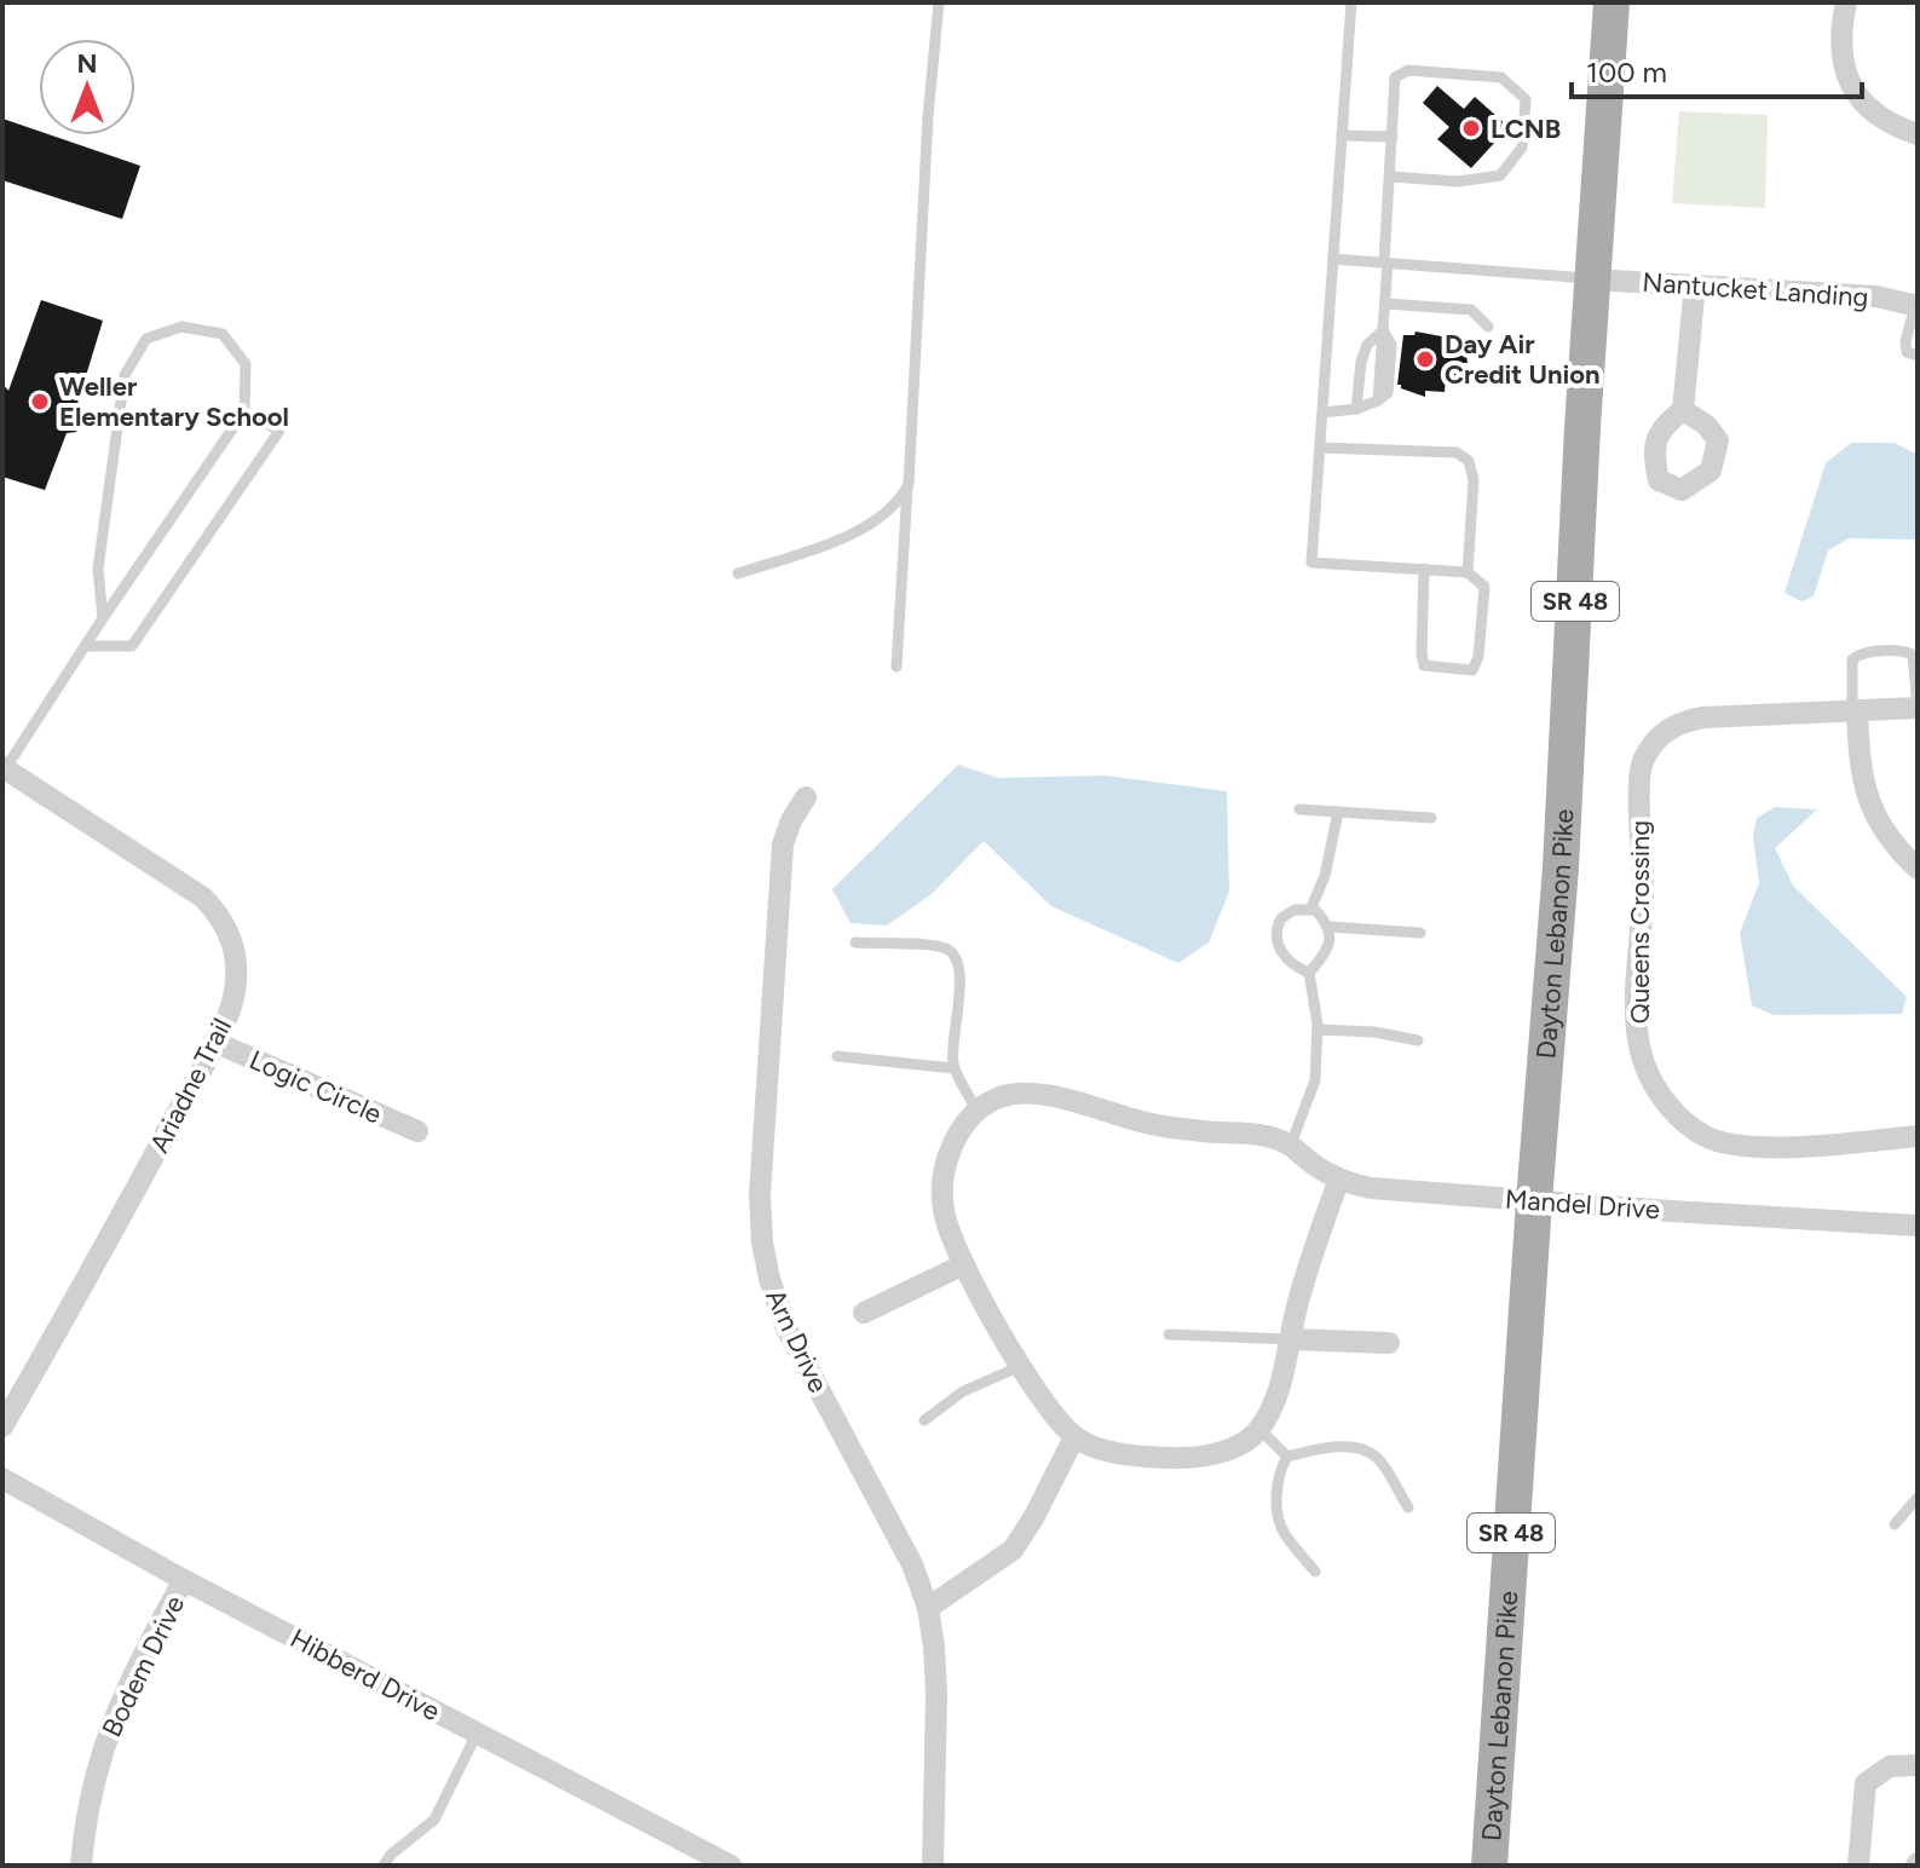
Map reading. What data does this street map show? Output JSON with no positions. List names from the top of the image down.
{
  "streets": {
    "main road": ["SR 48", "Dayton Lebanon Pike"],
    "street": [
      "Nantucket Landing",
      "Queens Crossing",
      "Ariadne Trail",
      "Logic Circle",
      "Mandel Drive",
      "Arn Drive",
      "Bodem Drive",
      "Hibberd Drive"
    ]
  },
  "crossings": [
    ["Nantucket Landing", "Dayton Lebanon Pike"],
    ["Dayton Lebanon Pike", "Mandel Drive"],
    ["Ariadne Trail", "Logic Circle"],
    ["Bodem Drive", "Hibberd Drive"]
  ],
  "places": ["LCNB", "Day Air Credit Union", "Weller Elementary School"],
  "scale_bar": "100 m",
  "north": "top"
}
